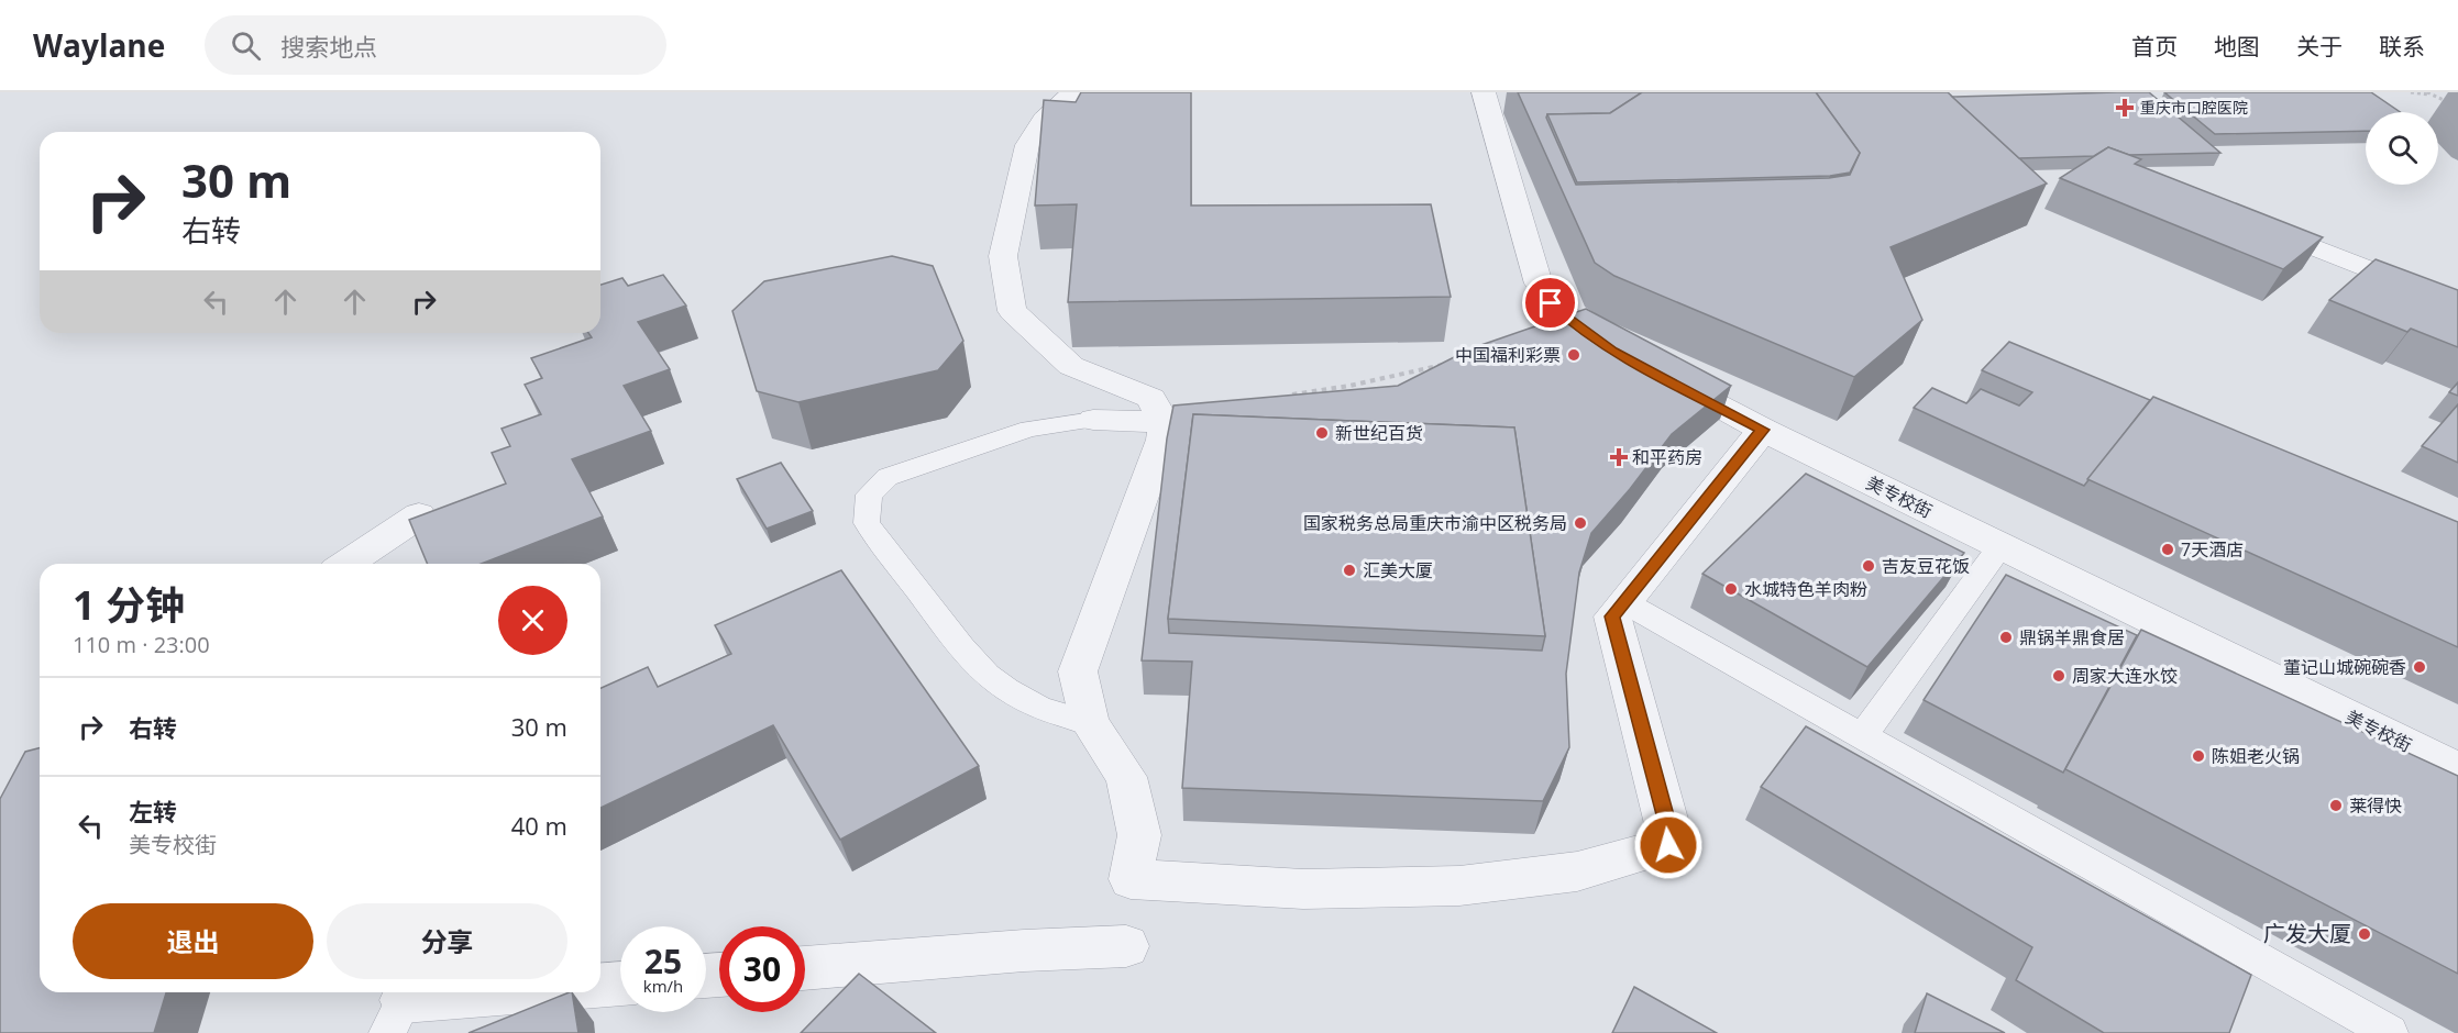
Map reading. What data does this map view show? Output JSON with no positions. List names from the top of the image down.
{
  "streets": {
    "street": ["美专校街"]
  },
  "places": {
    "health": ["重庆市口腔医院", "和平药房"],
    "other": [
      "中国福利彩票",
      "新世纪百货",
      "国家税务总局重庆市渝中区税务局",
      "7天酒店",
      "吉友豆花饭",
      "汇美大厦",
      "水城特色羊肉粉",
      "鼎锅羊鼎食居",
      "董记山城碗碗香",
      "周家大连水饺",
      "陈姐老火锅",
      "莱得快",
      "广发大厦"
    ]
  },
  "page": {
    "header": "Waylane",
    "search": "搜索地点",
    "nav": [
      "首页",
      "地图",
      "关于",
      "联系"
    ],
    "turn": ["30 m", "右转"],
    "heading": ["1 分钟", "110 m · 23:00"],
    "list": [
      {
        "name": "右转",
        "value": "30 m"
      },
      {
        "name": "左转",
        "note": "美专校街",
        "value": "40 m"
      }
    ],
    "buttons": ["退出", "分享"],
    "speed": "25 km/h",
    "limit": "30"
  }
}
